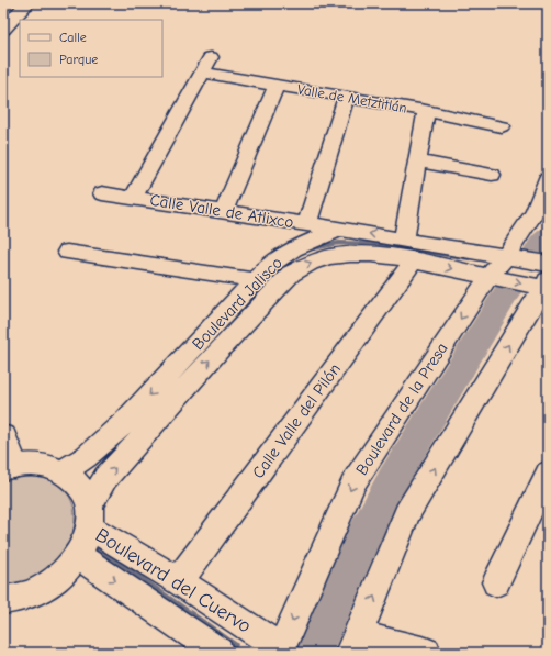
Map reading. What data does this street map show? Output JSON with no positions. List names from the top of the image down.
{
  "streets": {
    "street": [
      "Valle de Metztitlán",
      "Calle Valle de Atlixco",
      "Boulevard Jalisco",
      "Boulevard de la Presa",
      "Calle Valle del Pilón",
      "Boulevard del Cuervo"
    ]
  },
  "crossings": [
    ["Calle Valle de Atlixco", "Boulevard Jalisco"],
    ["Boulevard Jalisco", "Boulevard de la Presa"],
    ["Boulevard Jalisco", "Calle Valle del Pilón"],
    ["Boulevard Jalisco", "Boulevard del Cuervo"],
    ["Boulevard de la Presa", "Boulevard del Cuervo"],
    ["Calle Valle del Pilón", "Boulevard del Cuervo"]
  ],
  "legend": ["Calle", "Parque"]
}
